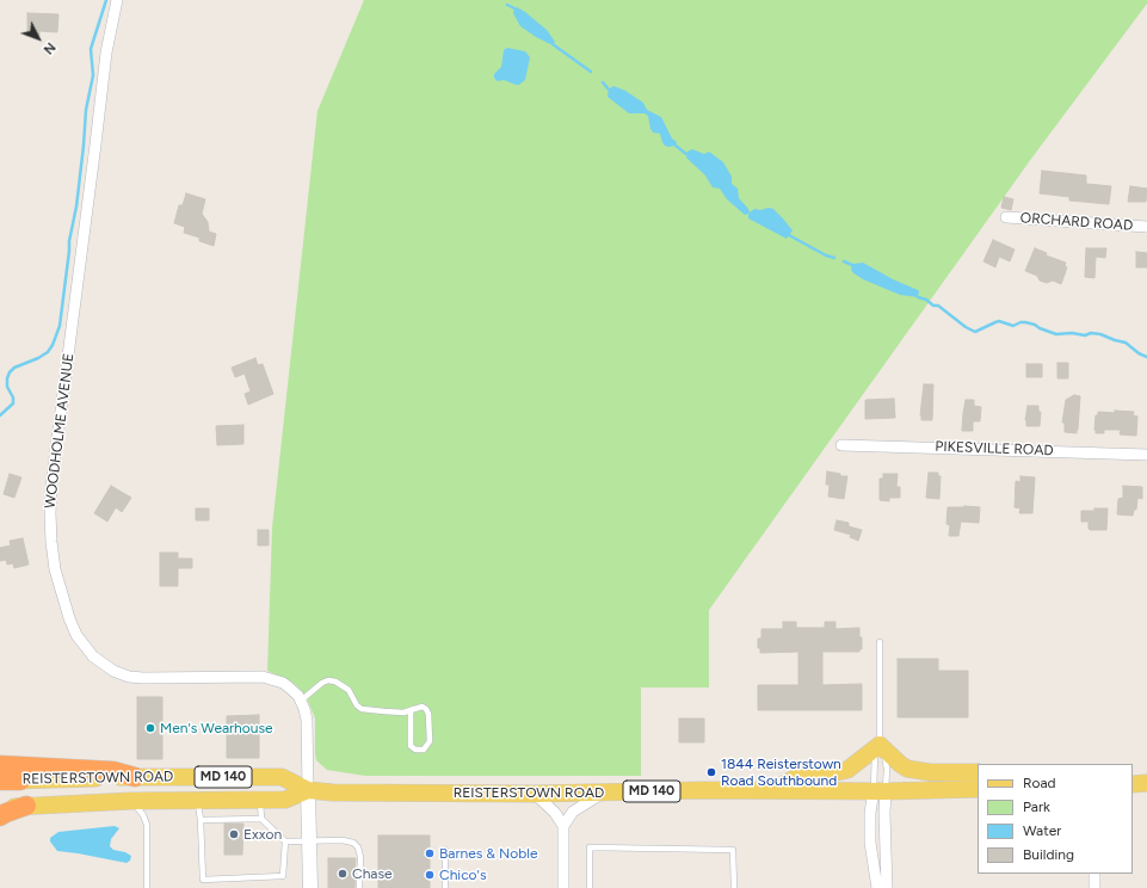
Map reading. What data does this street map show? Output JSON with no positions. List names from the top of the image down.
{
  "streets": {
    "main road": ["MD 140", "REISTERSTOWN ROAD"],
    "street": ["ORCHARD ROAD", "WOODHOLME AVENUE", "PIKESVILLE ROAD"]
  },
  "crossings": [
    ["WOODHOLME AVENUE", "REISTERSTOWN ROAD"]
  ],
  "places": [
    "Men's Wearhouse",
    "1844 Reisterstown Road Southbound",
    "Exxon",
    "Barnes & Noble",
    "Chase",
    "Chico's"
  ],
  "legend": [
    "Road",
    "Park",
    "Water",
    "Building"
  ],
  "north": "bottom right"
}
